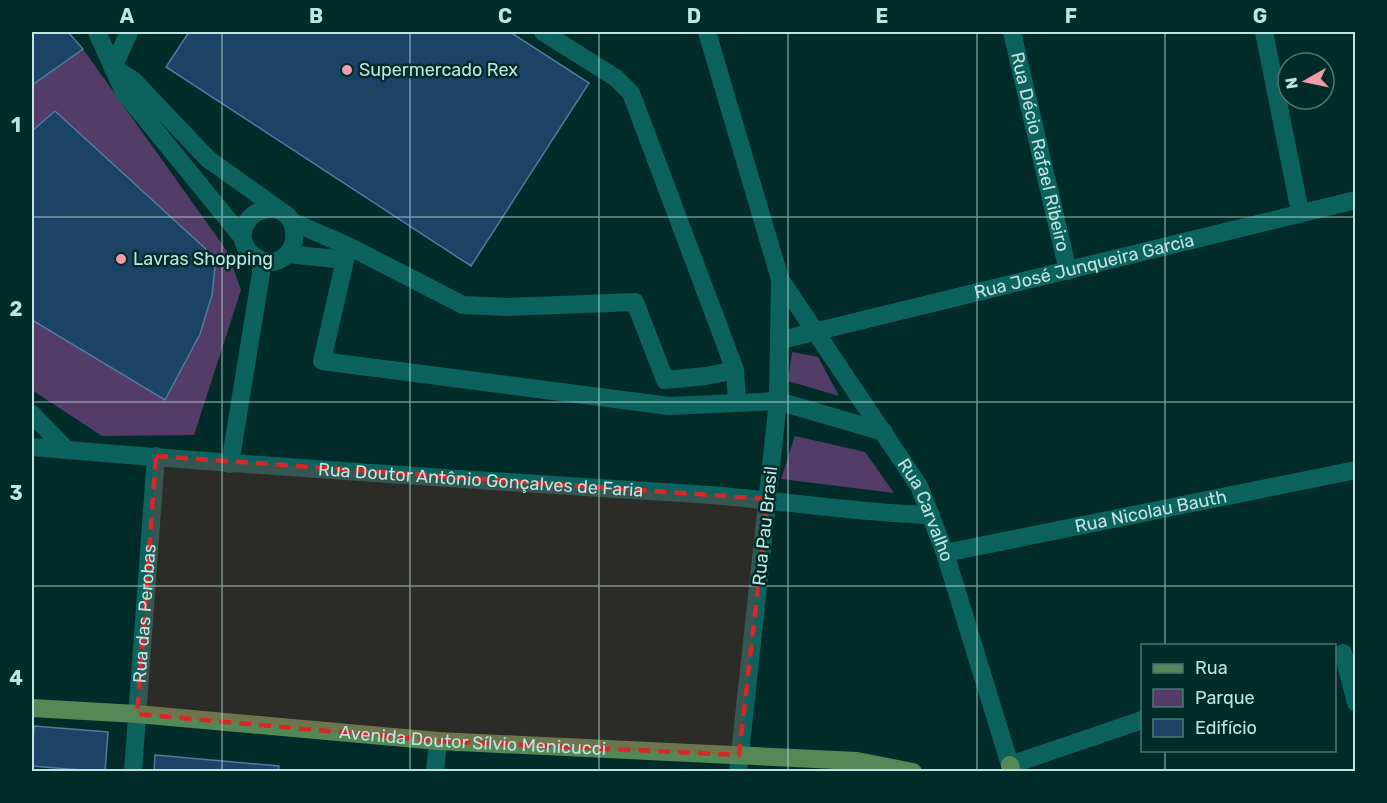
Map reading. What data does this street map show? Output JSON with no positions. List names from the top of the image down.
{
  "streets": {
    "main road": ["Avenida Doutor Sílvio Menicucci"],
    "street": [
      "Rua Décio Rafael Ribeiro",
      "Rua José Junqueira Garcia",
      "Rua Doutor Antônio Gonçalves de Faria",
      "Rua Nicolau Bauth",
      "Rua Carvalho",
      "Rua Pau Brasil",
      "Rua das Perobas"
    ]
  },
  "crossings": [
    ["Rua Décio Rafael Ribeiro", "Rua José Junqueira Garcia"],
    ["Rua José Junqueira Garcia", "Rua Carvalho"],
    ["Rua José Junqueira Garcia", "Rua Pau Brasil"],
    ["Rua Doutor Antônio Gonçalves de Faria", "Rua Carvalho"],
    ["Rua Doutor Antônio Gonçalves de Faria", "Rua Pau Brasil"],
    ["Rua Doutor Antônio Gonçalves de Faria", "Rua das Perobas"],
    ["Rua Nicolau Bauth", "Rua Carvalho"],
    ["Rua Carvalho", "Rua Pau Brasil"],
    ["Rua Pau Brasil", "Avenida Doutor Sílvio Menicucci"],
    ["Rua das Perobas", "Avenida Doutor Sílvio Menicucci"]
  ],
  "places": ["Supermercado Rex", "Lavras Shopping"],
  "legend": ["Rua", "Parque", "Edifício"],
  "north": "left",
  "grid": {
    "columns": [
      "A",
      "B",
      "C",
      "D",
      "E",
      "F",
      "G"
    ],
    "rows": [
      "1",
      "2",
      "3",
      "4"
    ]
  }
}
